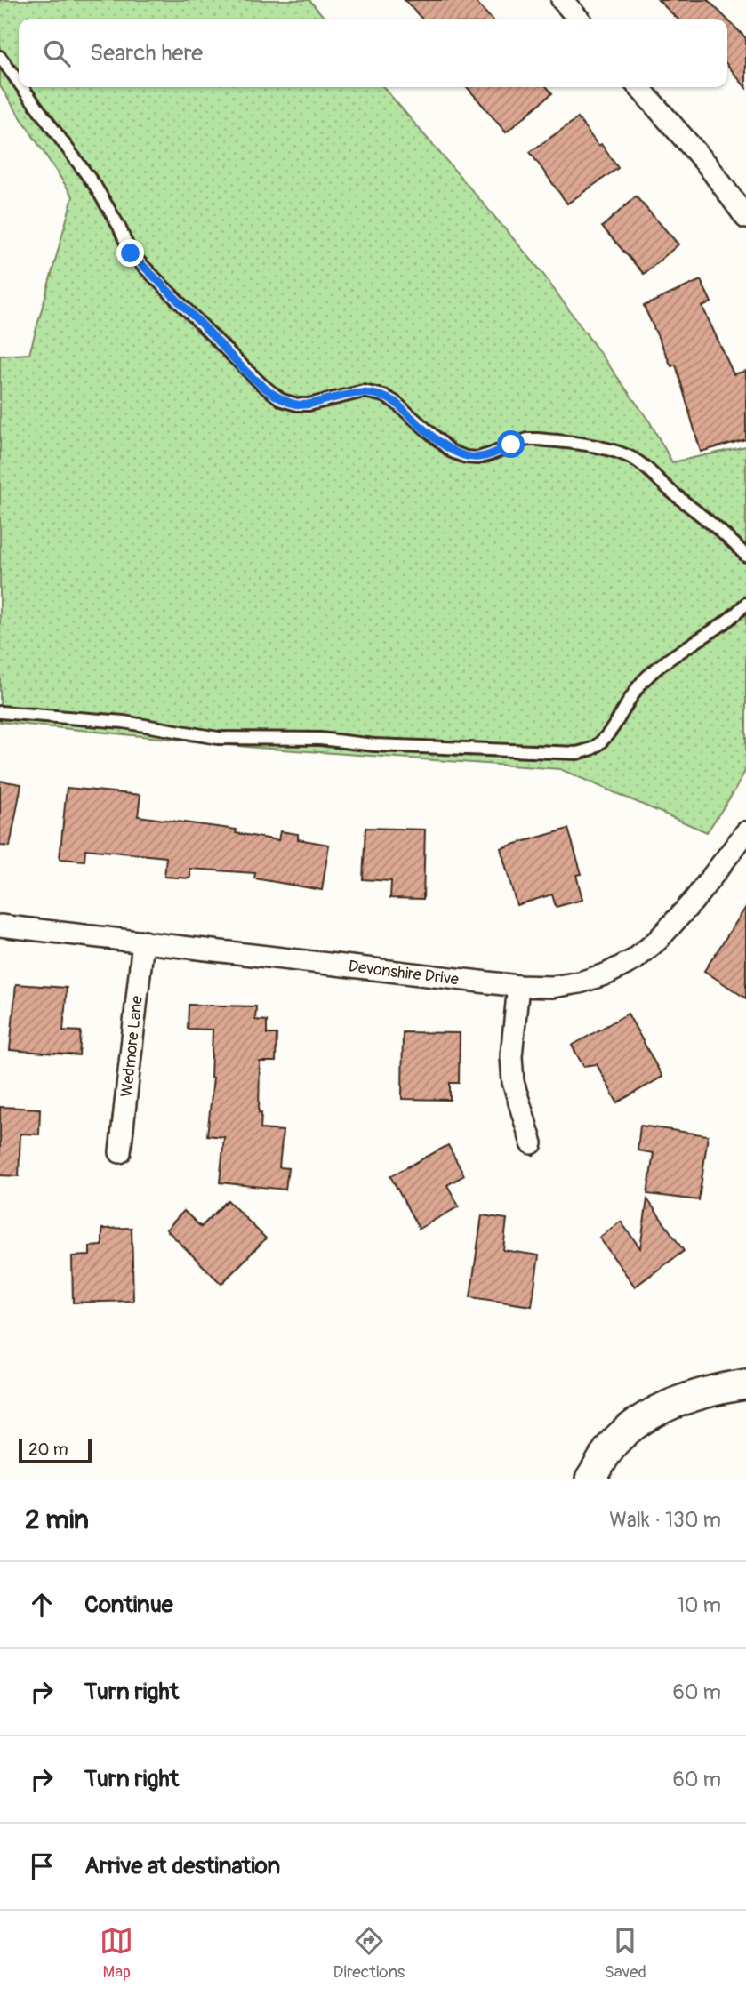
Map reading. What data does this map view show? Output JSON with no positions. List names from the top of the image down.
{
  "streets": {
    "street": ["Devonshire Drive", "Wedmore Lane"]
  },
  "crossings": [
    ["Devonshire Drive", "Wedmore Lane"]
  ],
  "scale_bar": "20 m",
  "page": {
    "search": "Search here",
    "scale": "20 m",
    "heading": ["2 min", "Walk · 130 m"],
    "list": [
      ["Continue", "10 m"],
      ["Turn right", "60 m"],
      ["Turn right", "60 m"],
      "Arrive at destination"
    ],
    "nav": ["Map", "Directions", "Saved"]
  }
}
